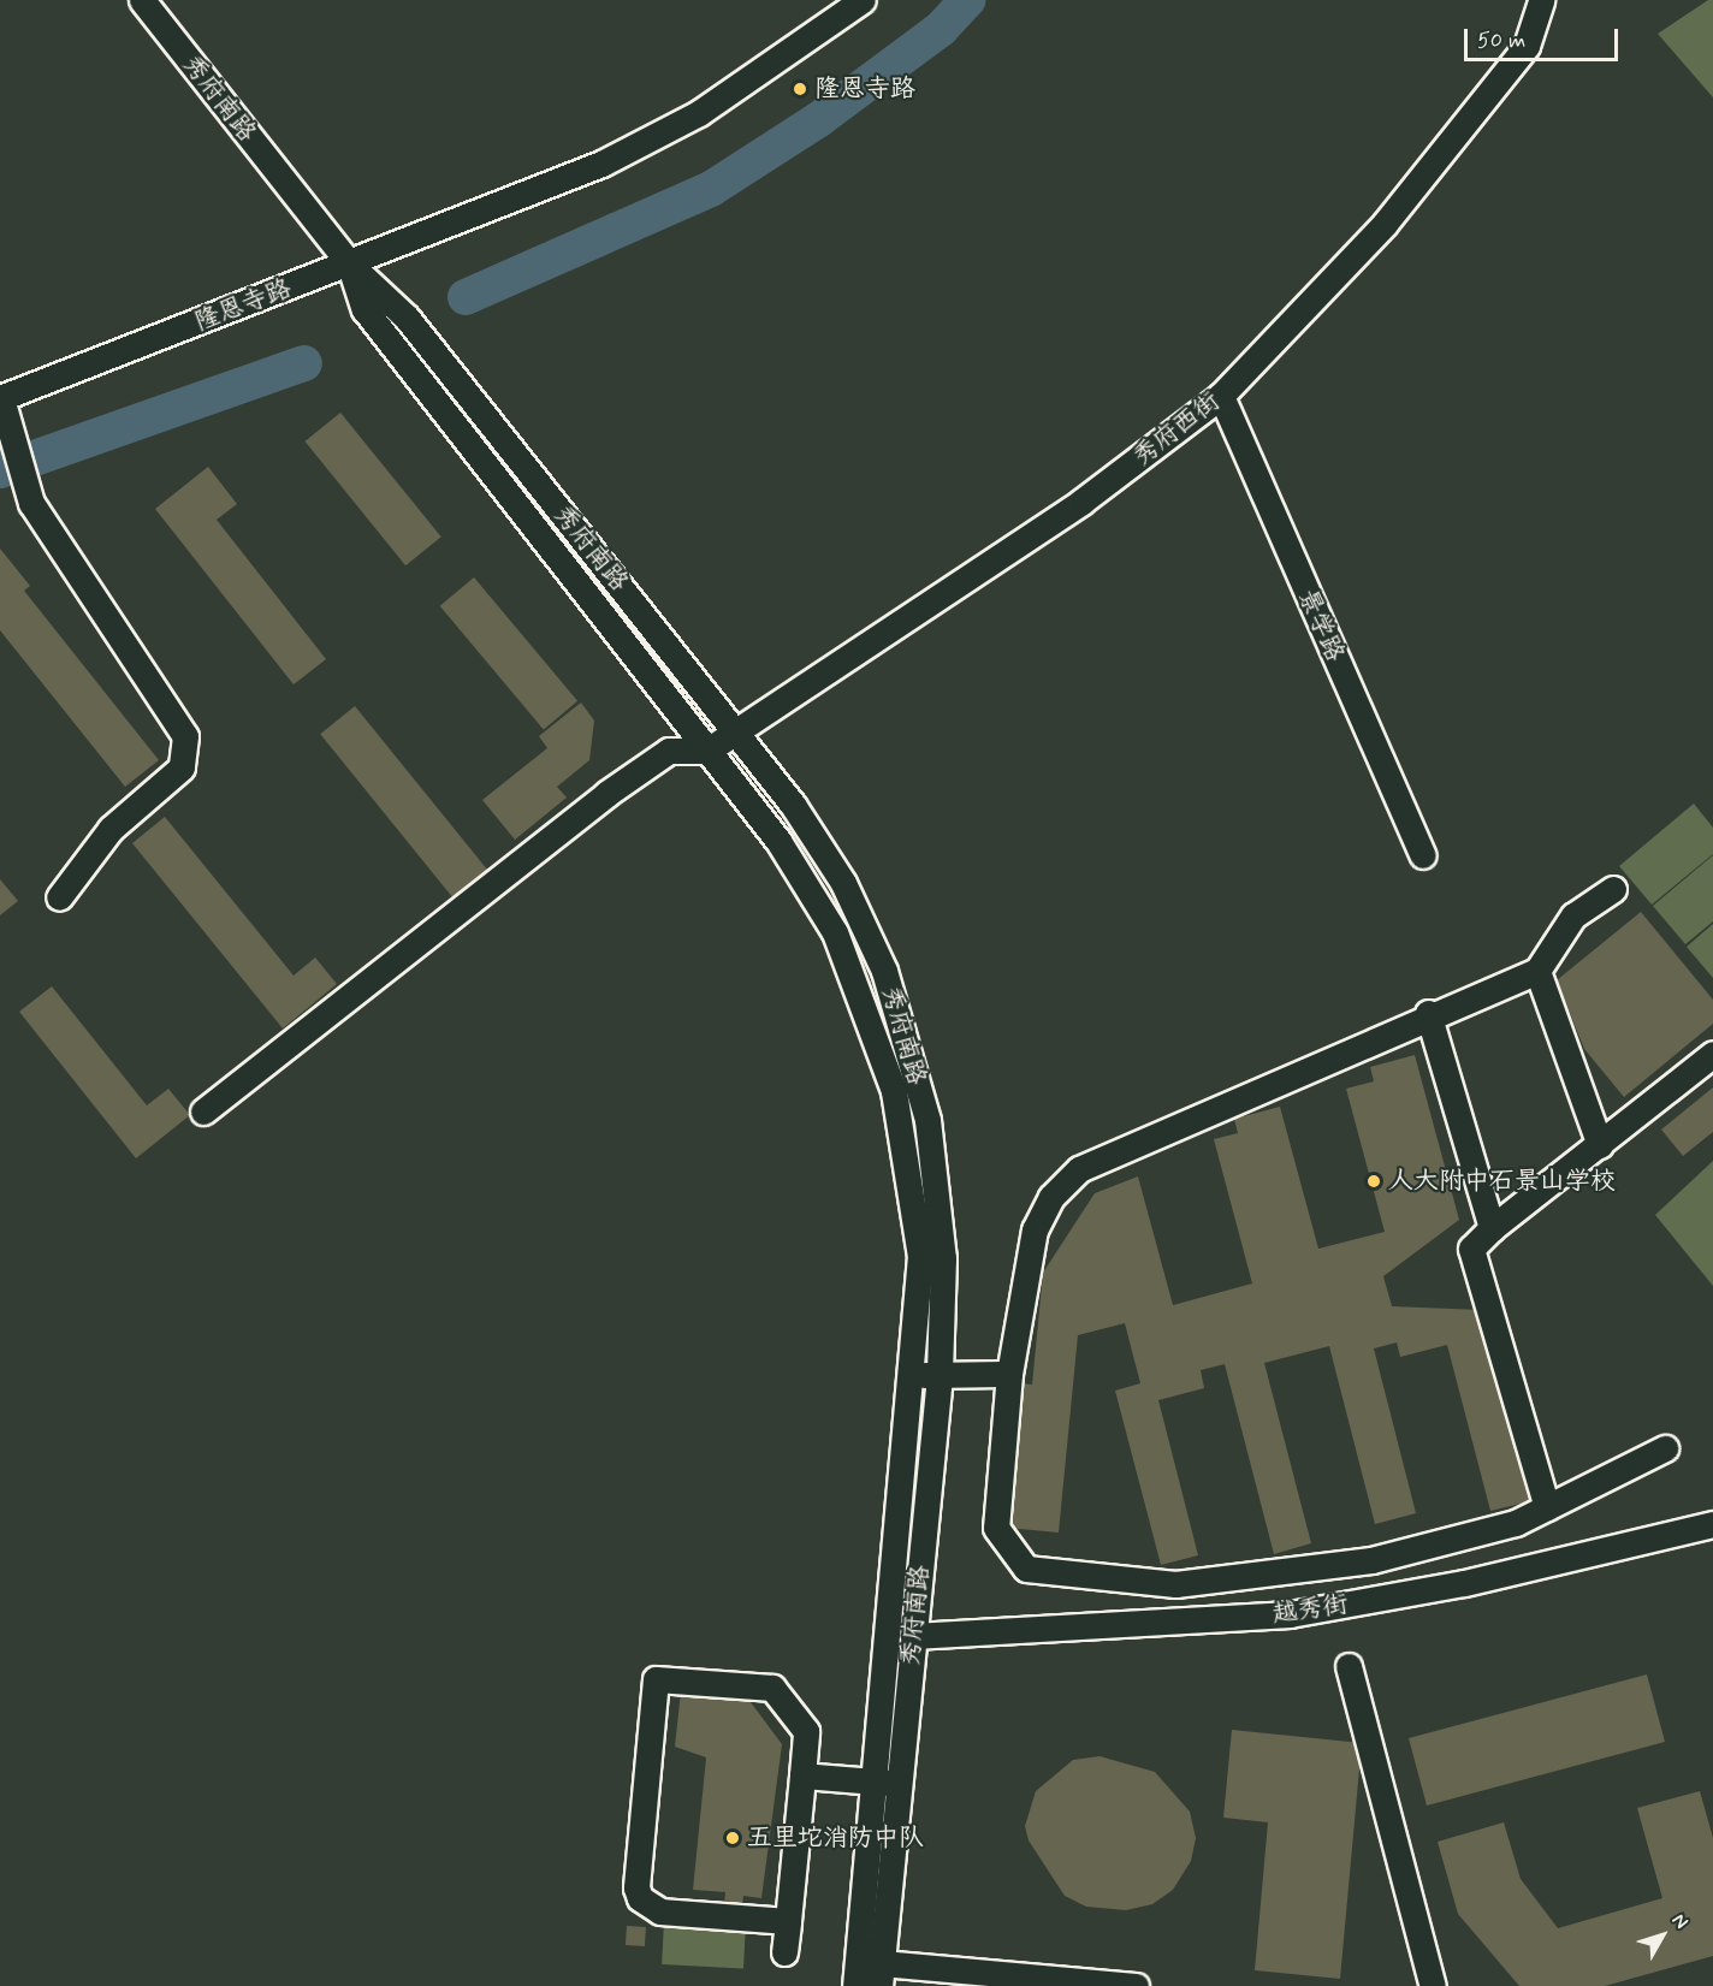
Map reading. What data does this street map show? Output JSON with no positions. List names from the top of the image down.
{
  "streets": {
    "street": [
      "秀府南路",
      "隆恩寺路",
      "秀府西街",
      "景学路",
      "越秀街"
    ]
  },
  "crossings": [
    ["秀府南路", "隆恩寺路"],
    ["秀府南路", "秀府西街"],
    ["秀府南路", "越秀街"],
    ["秀府西街", "景学路"]
  ],
  "places": ["隆恩寺路", "人大附中石景山学校", "五里坨消防中队"],
  "scale_bar": "50 m",
  "north": "top right"
}
